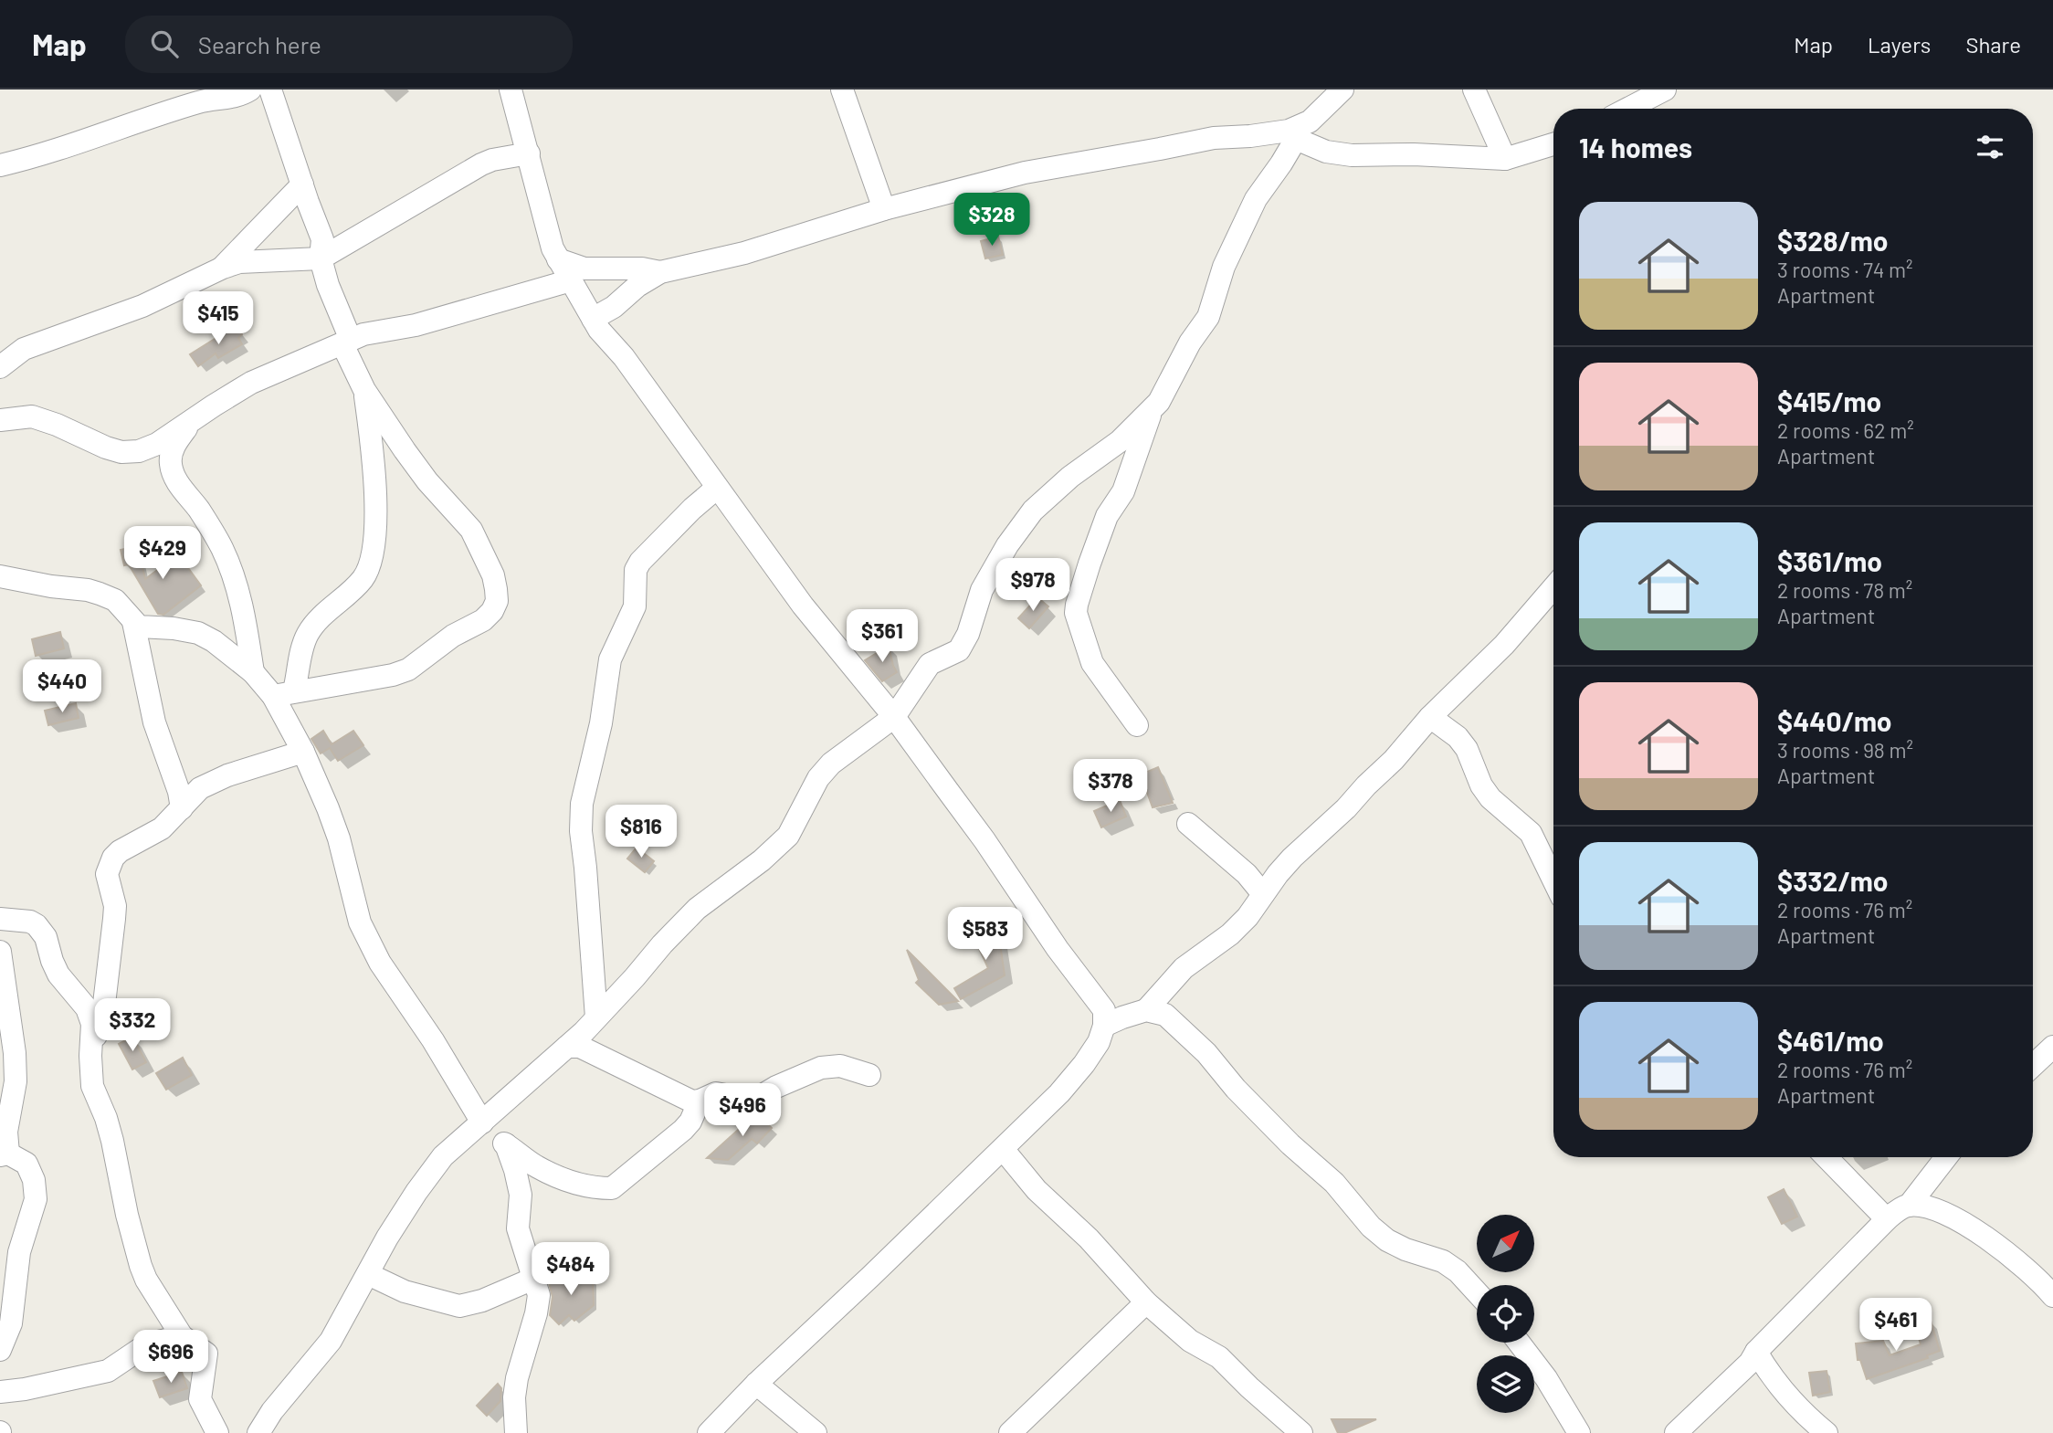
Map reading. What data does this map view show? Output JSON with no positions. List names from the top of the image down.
{
  "north": "top right",
  "page": {
    "header": "Map",
    "search": "Search here",
    "nav": ["Map", "Layers", "Share"],
    "heading": "14 homes",
    "list": [
      {
        "name": "$328/mo",
        "note": "3 rooms · 74 m² · Apartment"
      },
      {
        "name": "$415/mo",
        "note": "2 rooms · 62 m² · Apartment"
      },
      {
        "name": "$361/mo",
        "note": "2 rooms · 78 m² · Apartment"
      },
      {
        "name": "$440/mo",
        "note": "3 rooms · 98 m² · Apartment"
      },
      {
        "name": "$332/mo",
        "note": "2 rooms · 76 m² · Apartment"
      },
      {
        "name": "$461/mo",
        "note": "2 rooms · 76 m² · Apartment"
      }
    ],
    "price": [
      "$328",
      "$415",
      "$429",
      "$978",
      "$361",
      "$440",
      "$378",
      "$816",
      "$583",
      "$332",
      "$496",
      "$484",
      "$461",
      "$696"
    ]
  }
}
